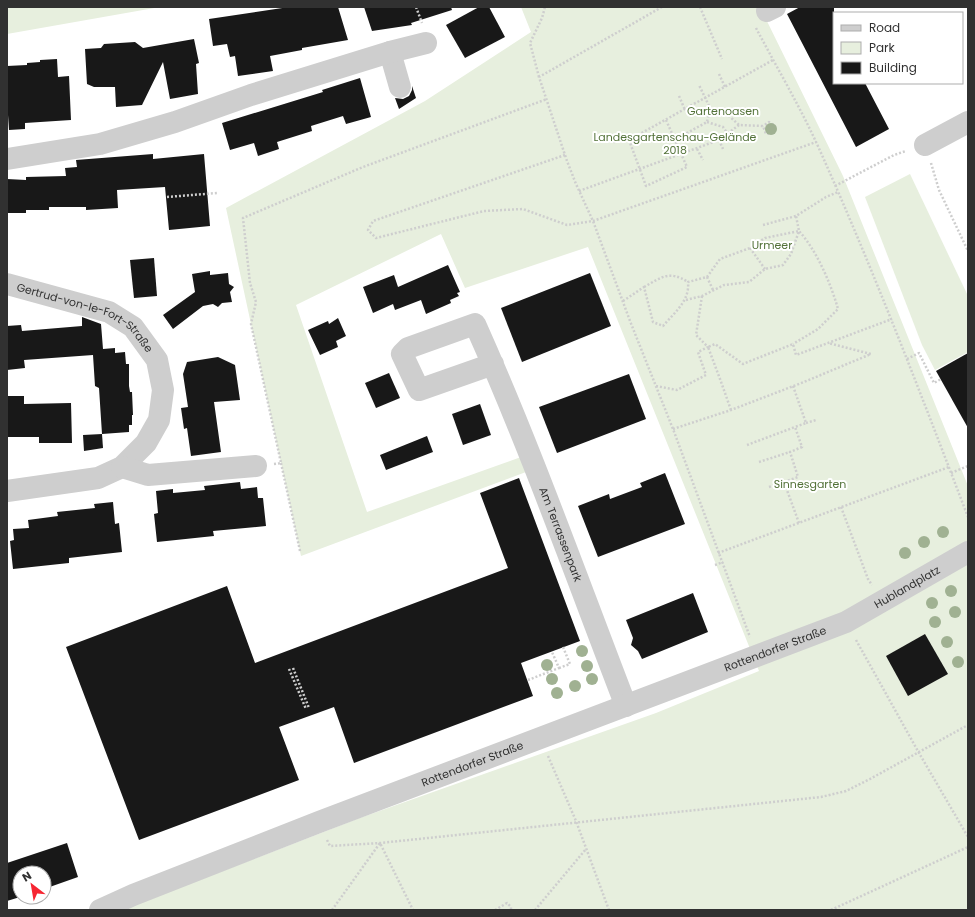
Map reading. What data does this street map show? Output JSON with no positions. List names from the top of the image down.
{
  "streets": {
    "street": [
      "Gertrud-von-le-Fort-Straße",
      "Am Terrassenpark",
      "Hublandplatz",
      "Rottendorfer Straße"
    ]
  },
  "crossings": [
    ["Am Terrassenpark", "Rottendorfer Straße"],
    ["Hublandplatz", "Rottendorfer Straße"]
  ],
  "parks": [
    "Gartenoasen",
    "Landesgartenschau-Gelände 2018",
    "Urmeer",
    "Sinnesgarten"
  ],
  "legend": ["Road", "Park", "Building"],
  "north": "top left"
}
